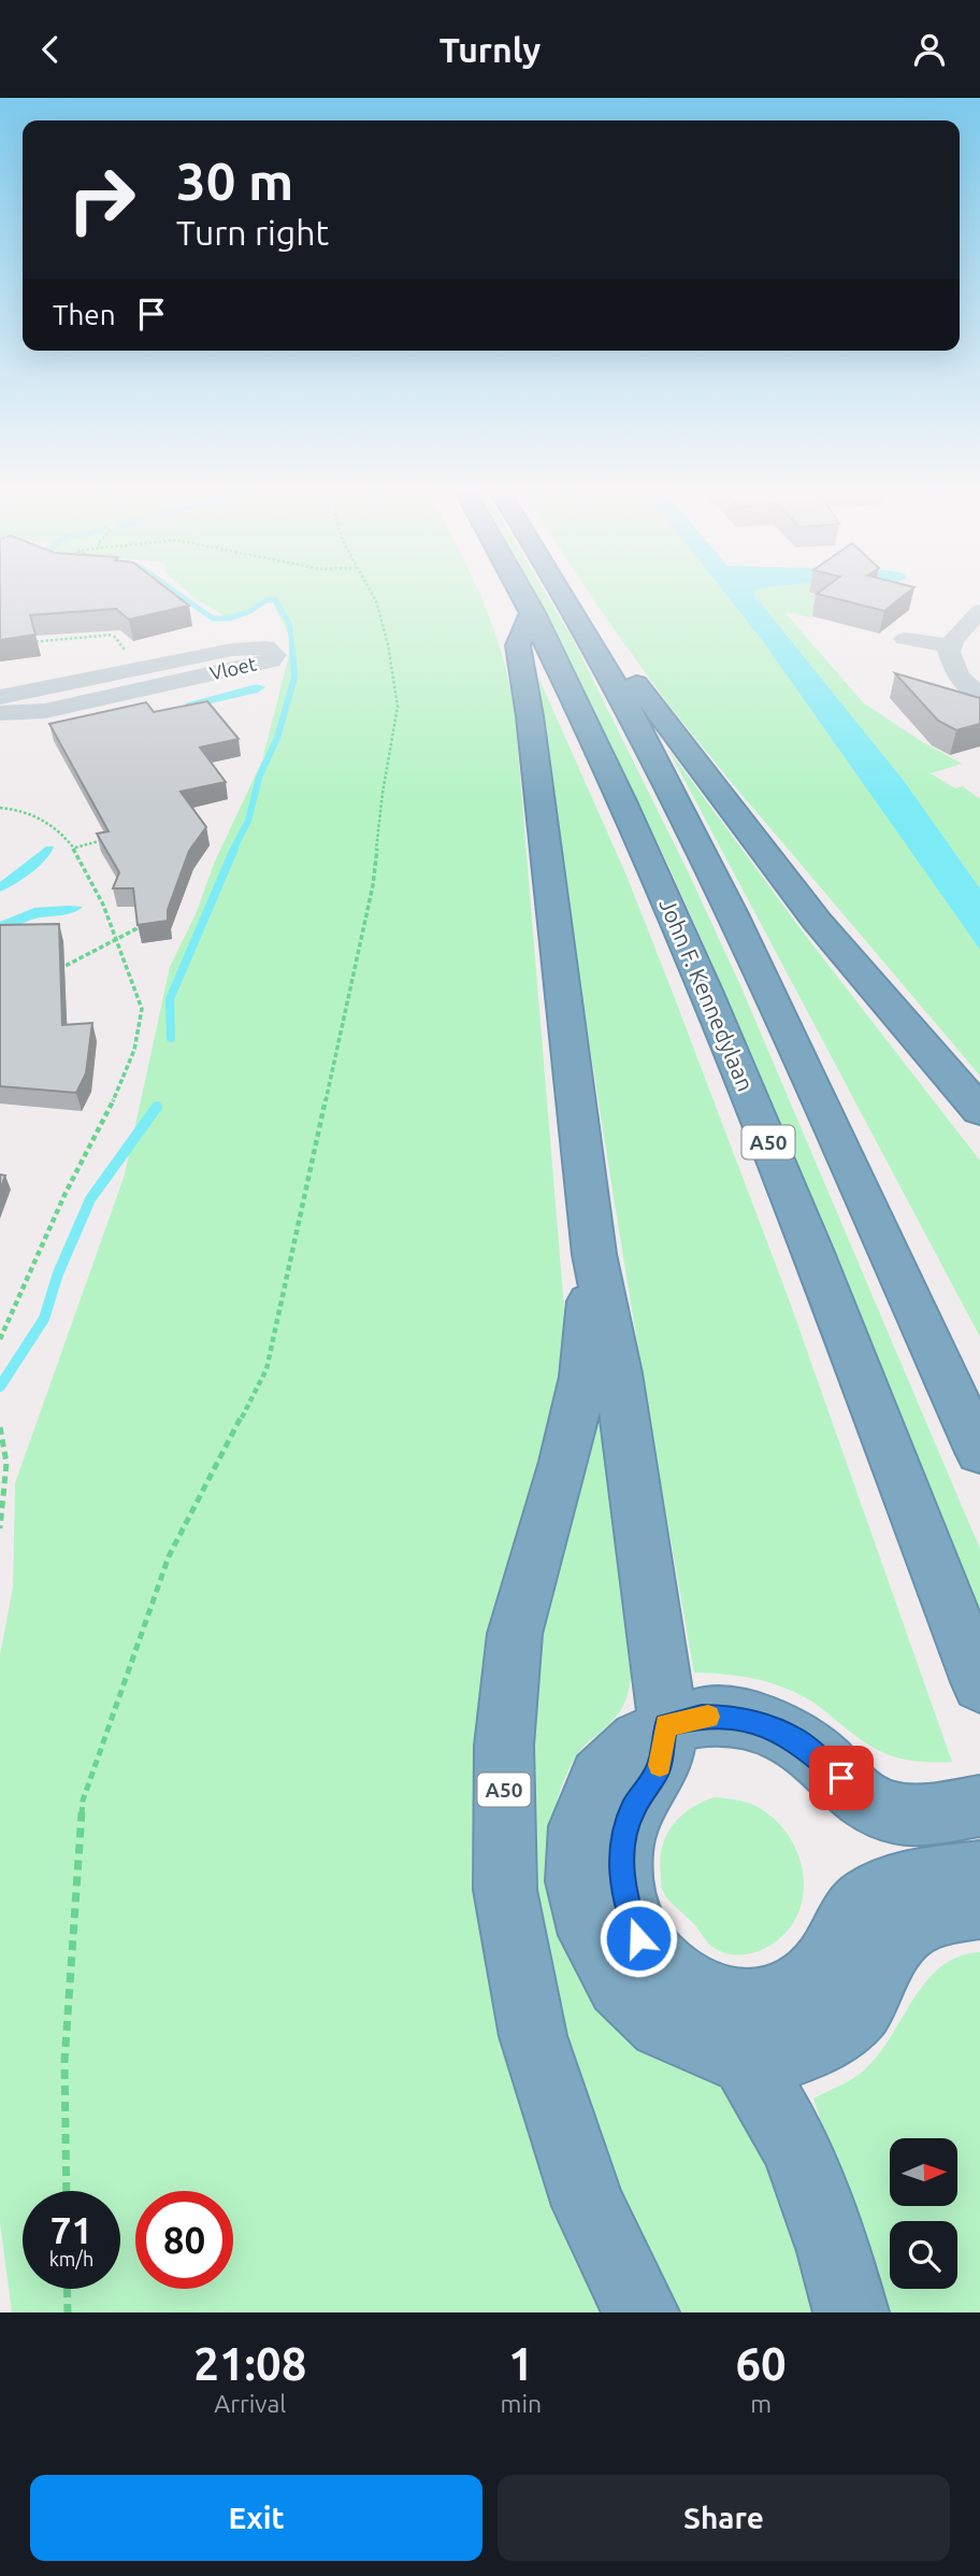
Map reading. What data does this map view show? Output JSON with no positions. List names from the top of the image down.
{
  "streets": {
    "highway": ["John F. Kennedylaan", "A50"],
    "street": ["Vloet"]
  },
  "crossings": [
    ["John F. Kennedylaan", "A50"]
  ],
  "north": "right",
  "page": {
    "header": "Turnly",
    "turn": ["30 m", "Turn right"],
    "then": "Then",
    "speed": "71 km/h",
    "limit": "80",
    "eta": [
      "21:08",
      "Arrival",
      "1",
      "min",
      "60",
      "m"
    ],
    "buttons": ["Exit", "Share"]
  }
}
